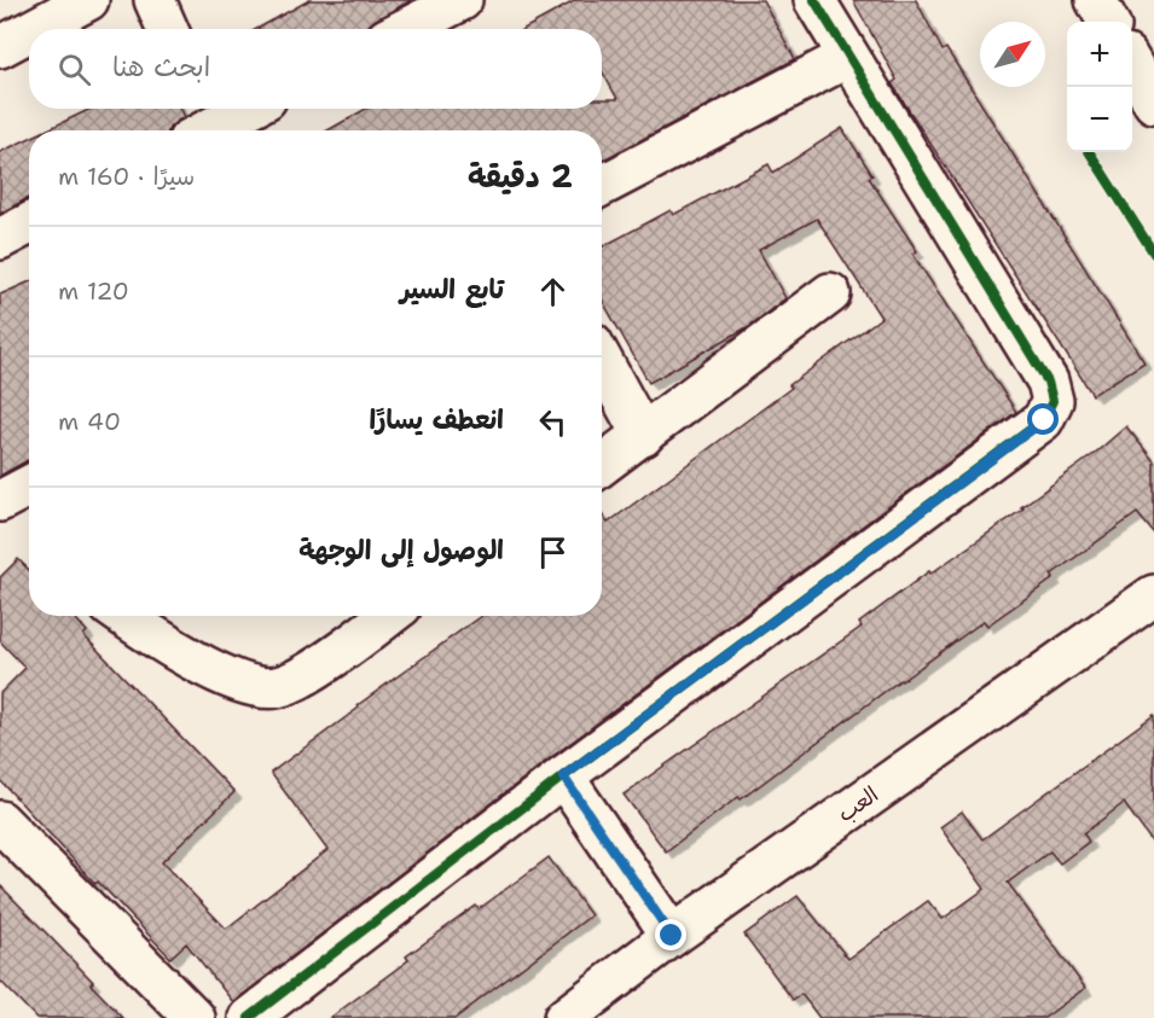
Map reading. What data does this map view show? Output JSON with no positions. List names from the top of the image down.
{
  "streets": {
    "street": ["العب"]
  },
  "north": "top right",
  "page": {
    "map_buttons": ["+", "−"],
    "search": "ابحث هنا",
    "heading": ["2 دقيقة", "سيرًا · 160 m"],
    "list": [
      ["تابع السير", "120 m"],
      ["انعطف يسارًا", "40 m"],
      "الوصول إلى الوجهة"
    ]
  }
}
